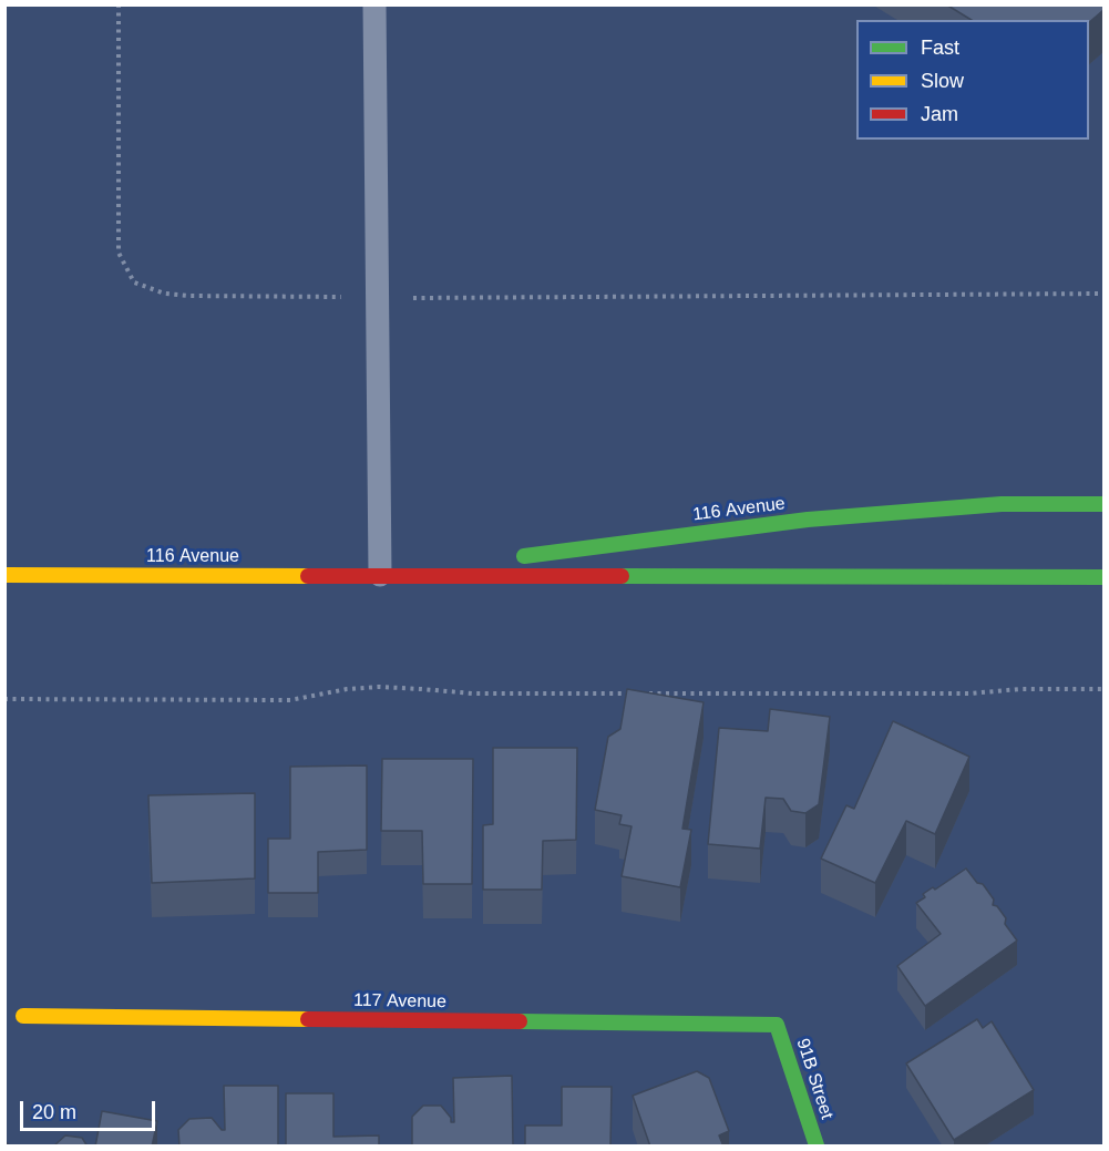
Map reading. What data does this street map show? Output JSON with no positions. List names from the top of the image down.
{
  "streets": {
    "main road": ["116 Avenue", "117 Avenue", "91B Street"]
  },
  "crossings": [
    ["117 Avenue", "91B Street"]
  ],
  "legend": ["Fast", "Slow", "Jam"],
  "scale_bar": "20 m"
}
